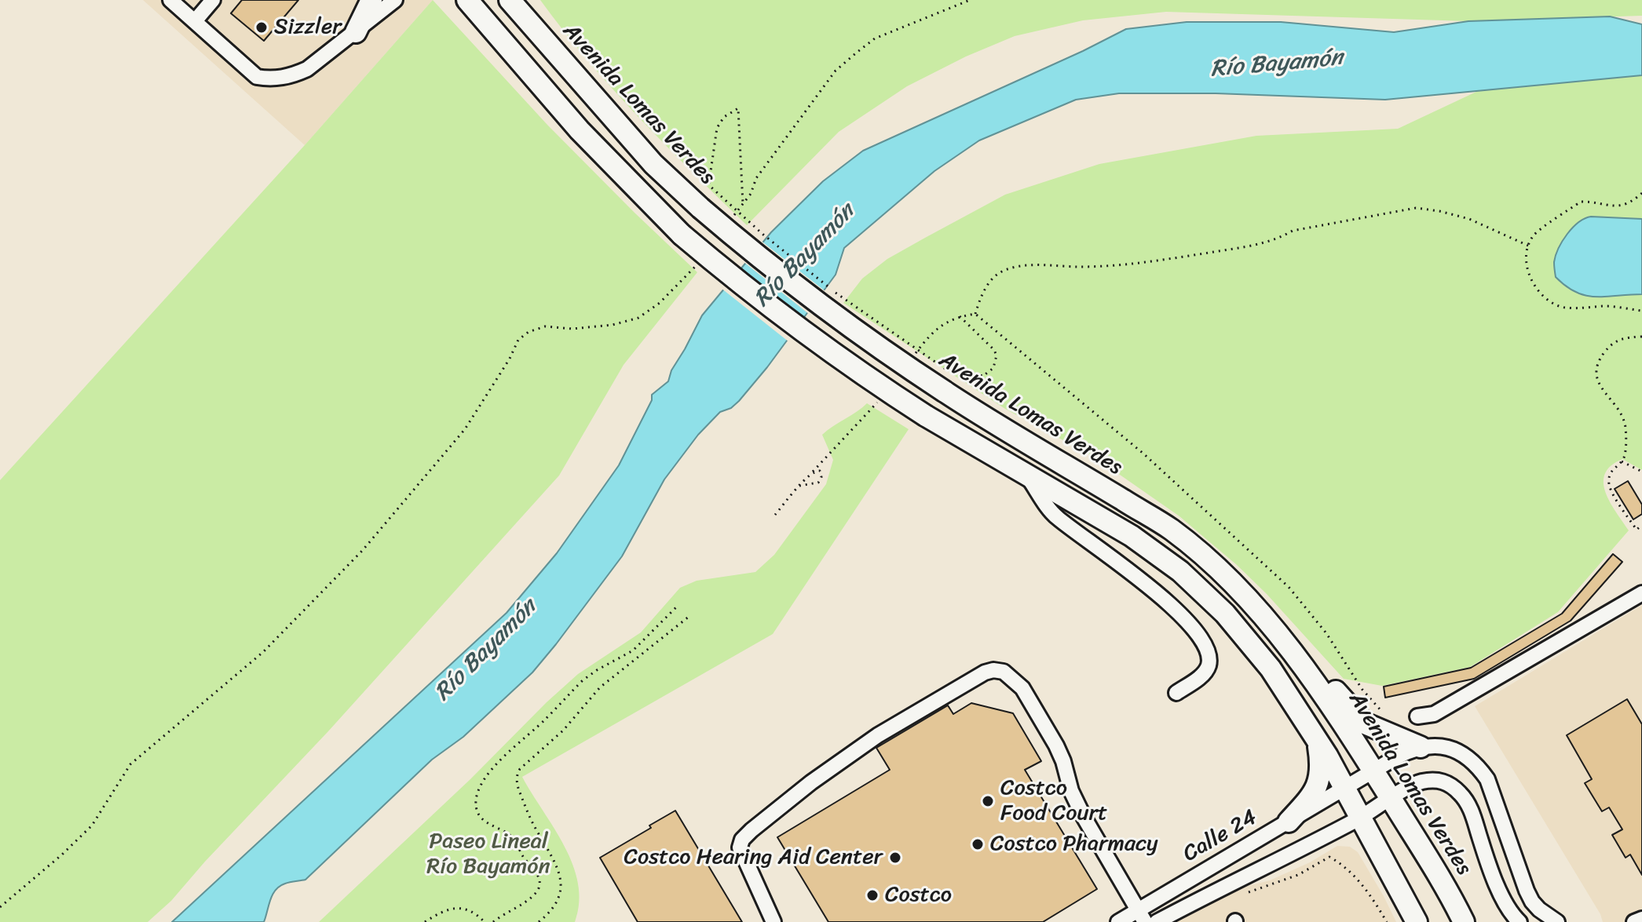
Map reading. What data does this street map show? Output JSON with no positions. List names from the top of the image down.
{
  "streets": {
    "highway": ["Avenida Lomas Verdes"],
    "street": ["Calle 24"]
  },
  "crossings": [
    ["Avenida Lomas Verdes", "Calle 24"]
  ],
  "water": ["Río Bayamón"],
  "parks": ["Paseo Lineal Río Bayamón"],
  "places": [
    "Sizzler",
    "Costco Food Court",
    "Costco Pharmacy",
    "Costco Hearing Aid Center",
    "Costco"
  ]
}
